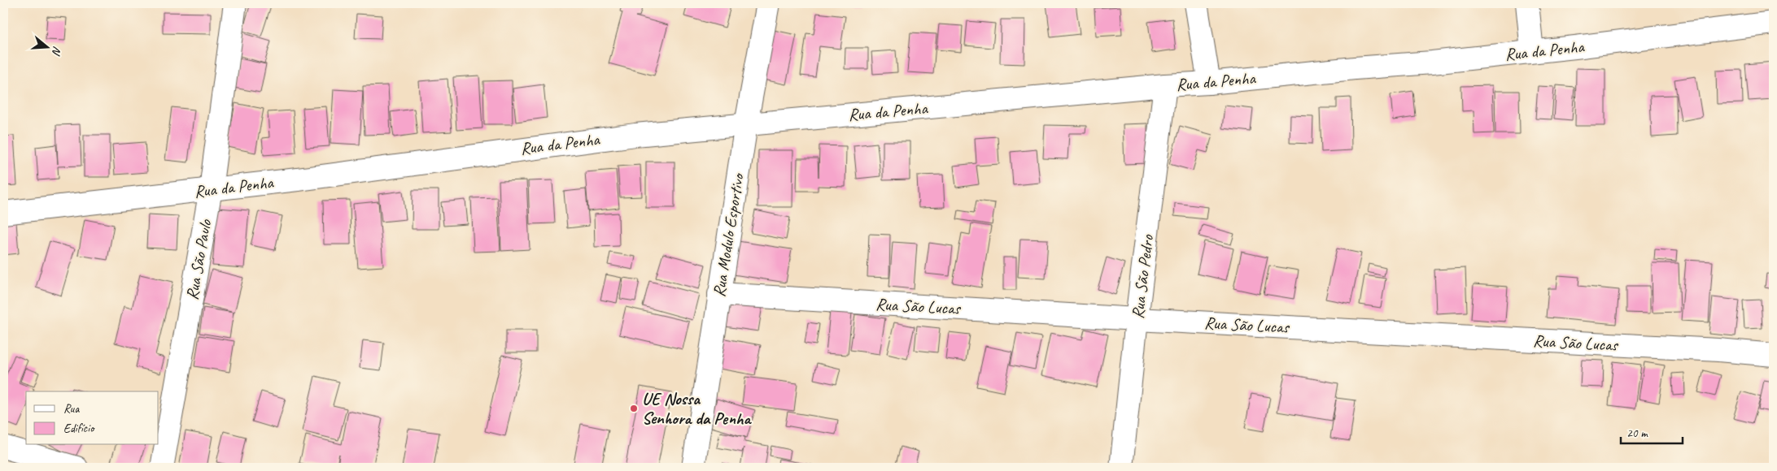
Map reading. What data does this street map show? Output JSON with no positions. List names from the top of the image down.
{
  "streets": {
    "street": [
      "Rua da Penha",
      "Rua Modulo Esportivo",
      "Rua São Paulo",
      "Rua São Pedro",
      "Rua São Lucas"
    ]
  },
  "crossings": [
    ["Rua da Penha", "Rua Modulo Esportivo"],
    ["Rua da Penha", "Rua São Paulo"],
    ["Rua da Penha", "Rua São Pedro"],
    ["Rua Modulo Esportivo", "Rua São Lucas"],
    ["Rua São Pedro", "Rua São Lucas"]
  ],
  "places": ["UE Nossa Senhora da Penha"],
  "legend": ["Rua", "Edifício"],
  "scale_bar": "20 m",
  "north": "right"
}
